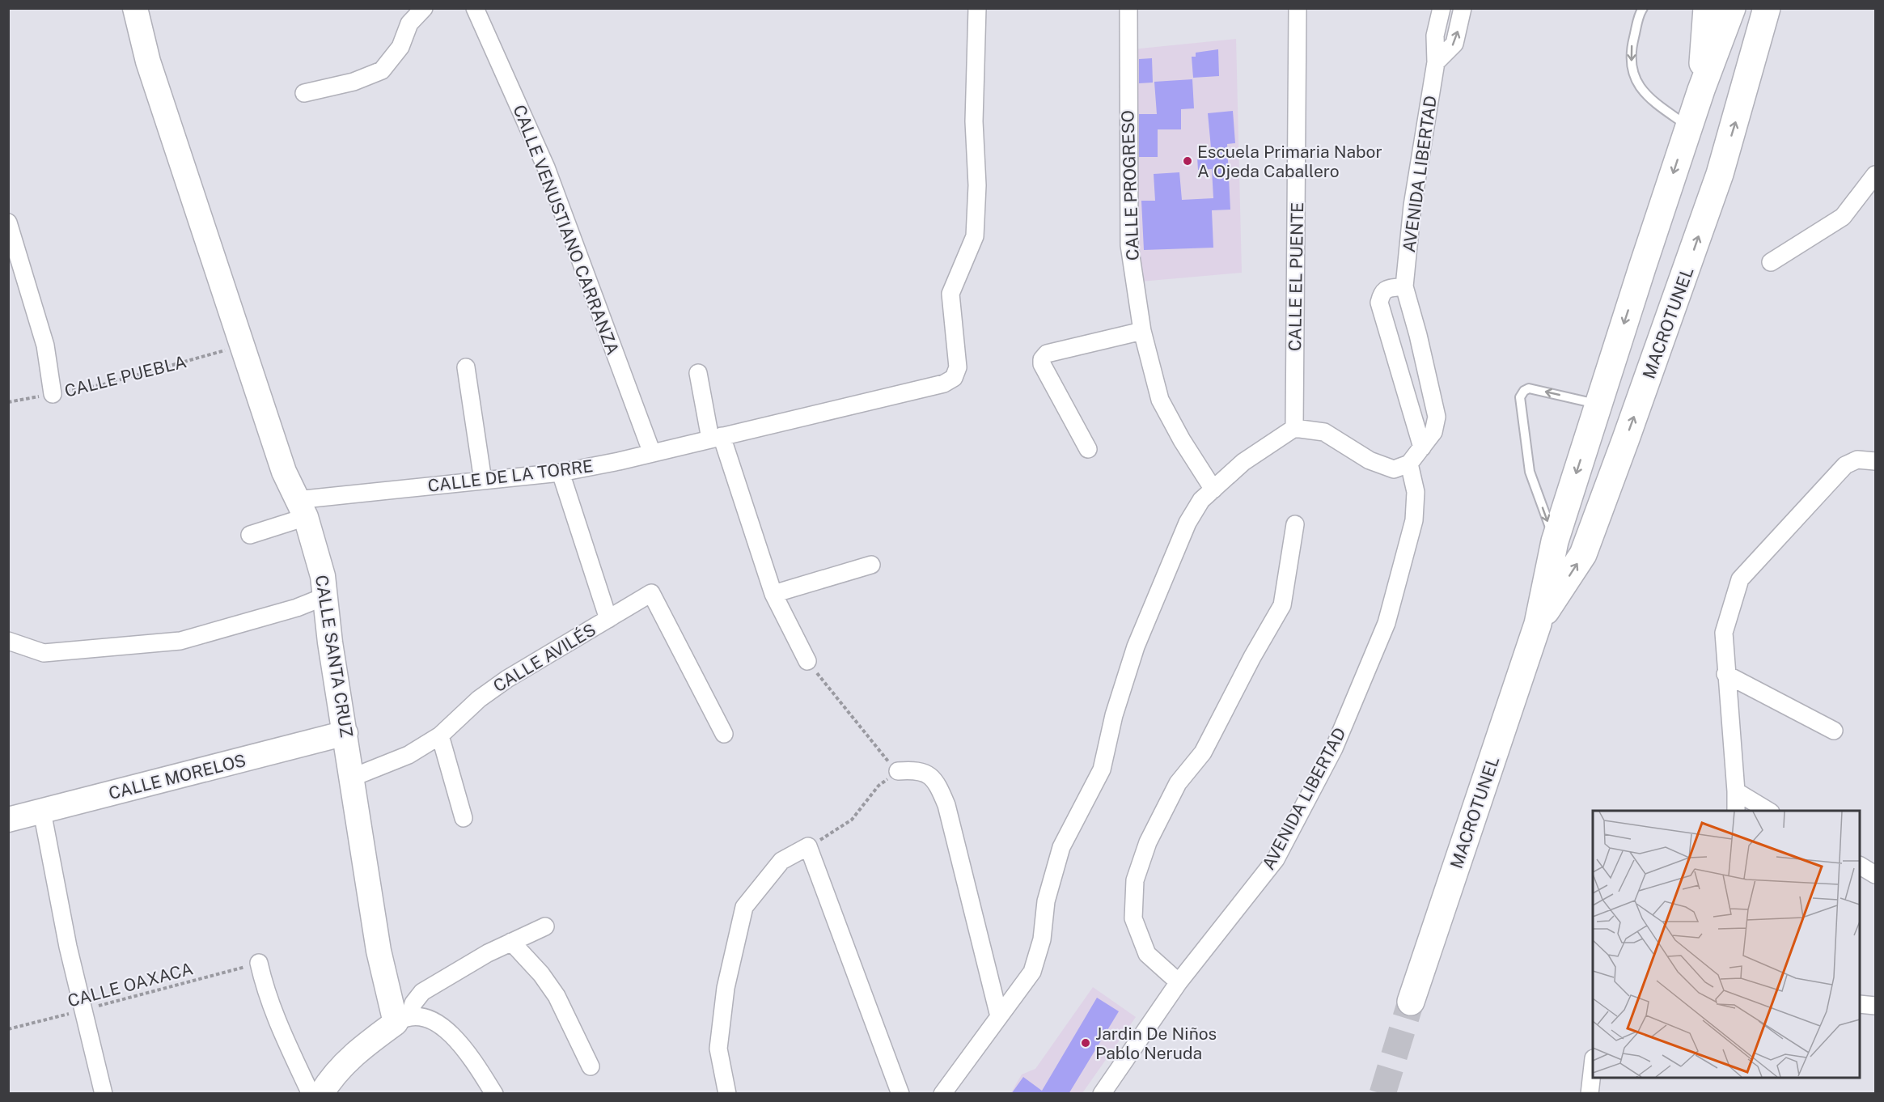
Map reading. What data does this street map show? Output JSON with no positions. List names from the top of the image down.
{
  "streets": {
    "highway": ["MACROTUNEL"],
    "street": [
      "AVENIDA LIBERTAD",
      "CALLE PROGRESO",
      "CALLE VENUSTIANO CARRANZA",
      "CALLE EL PUENTE",
      "CALLE DE LA TORRE",
      "CALLE SANTA CRUZ",
      "CALLE AVILÉS",
      "CALLE MORELOS"
    ],
    "path": ["CALLE PUEBLA", "CALLE OAXACA"]
  },
  "crossings": [
    ["CALLE VENUSTIANO CARRANZA", "CALLE DE LA TORRE"],
    ["CALLE PUEBLA", "CALLE SANTA CRUZ"],
    ["CALLE DE LA TORRE", "CALLE SANTA CRUZ"],
    ["CALLE DE LA TORRE", "CALLE AVILÉS"],
    ["CALLE SANTA CRUZ", "CALLE AVILÉS"],
    ["CALLE SANTA CRUZ", "CALLE MORELOS"]
  ],
  "places": ["Escuela Primaria Nabor A Ojeda Caballero", "Jardin De Niños Pablo Neruda"]
}
